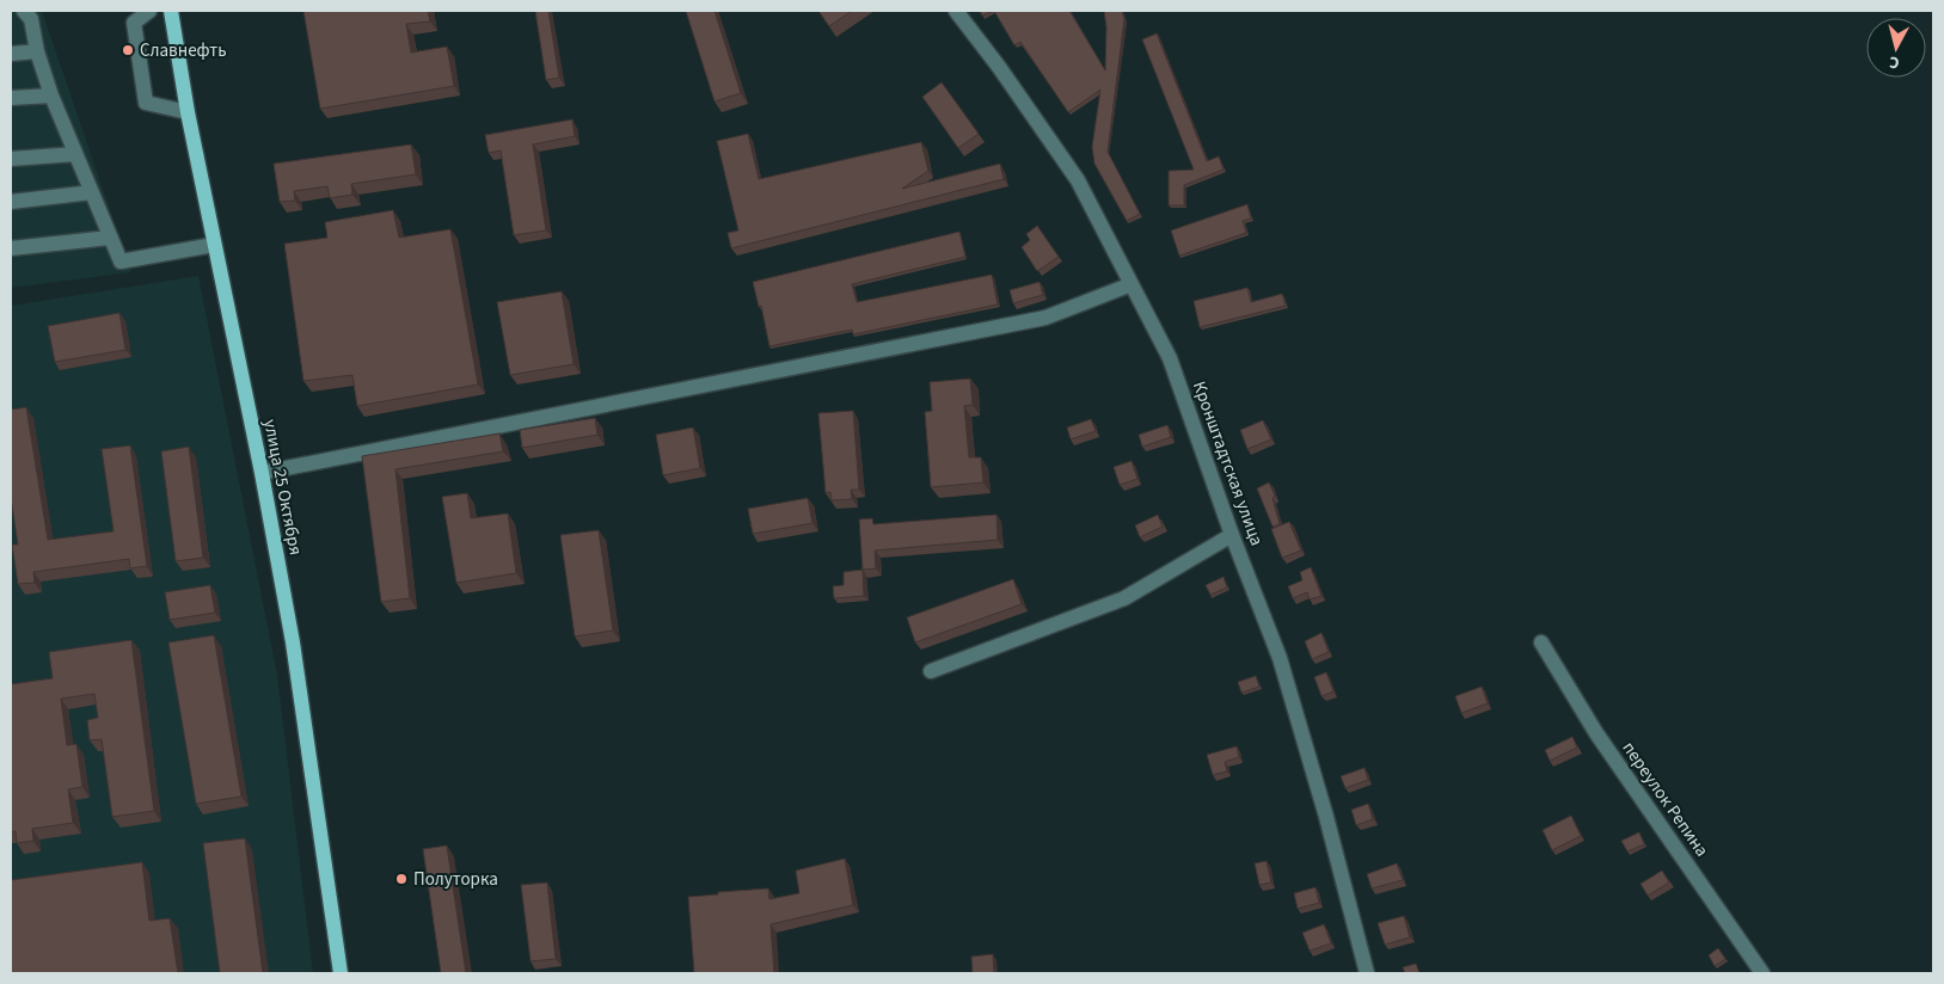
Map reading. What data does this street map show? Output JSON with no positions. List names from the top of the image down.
{
  "streets": {
    "main road": ["улица 25 Октября"],
    "street": ["Кронштадтская улица", "переулок Репина"]
  },
  "places": ["Славнефть", "Полуторка"],
  "north": "bottom"
}
